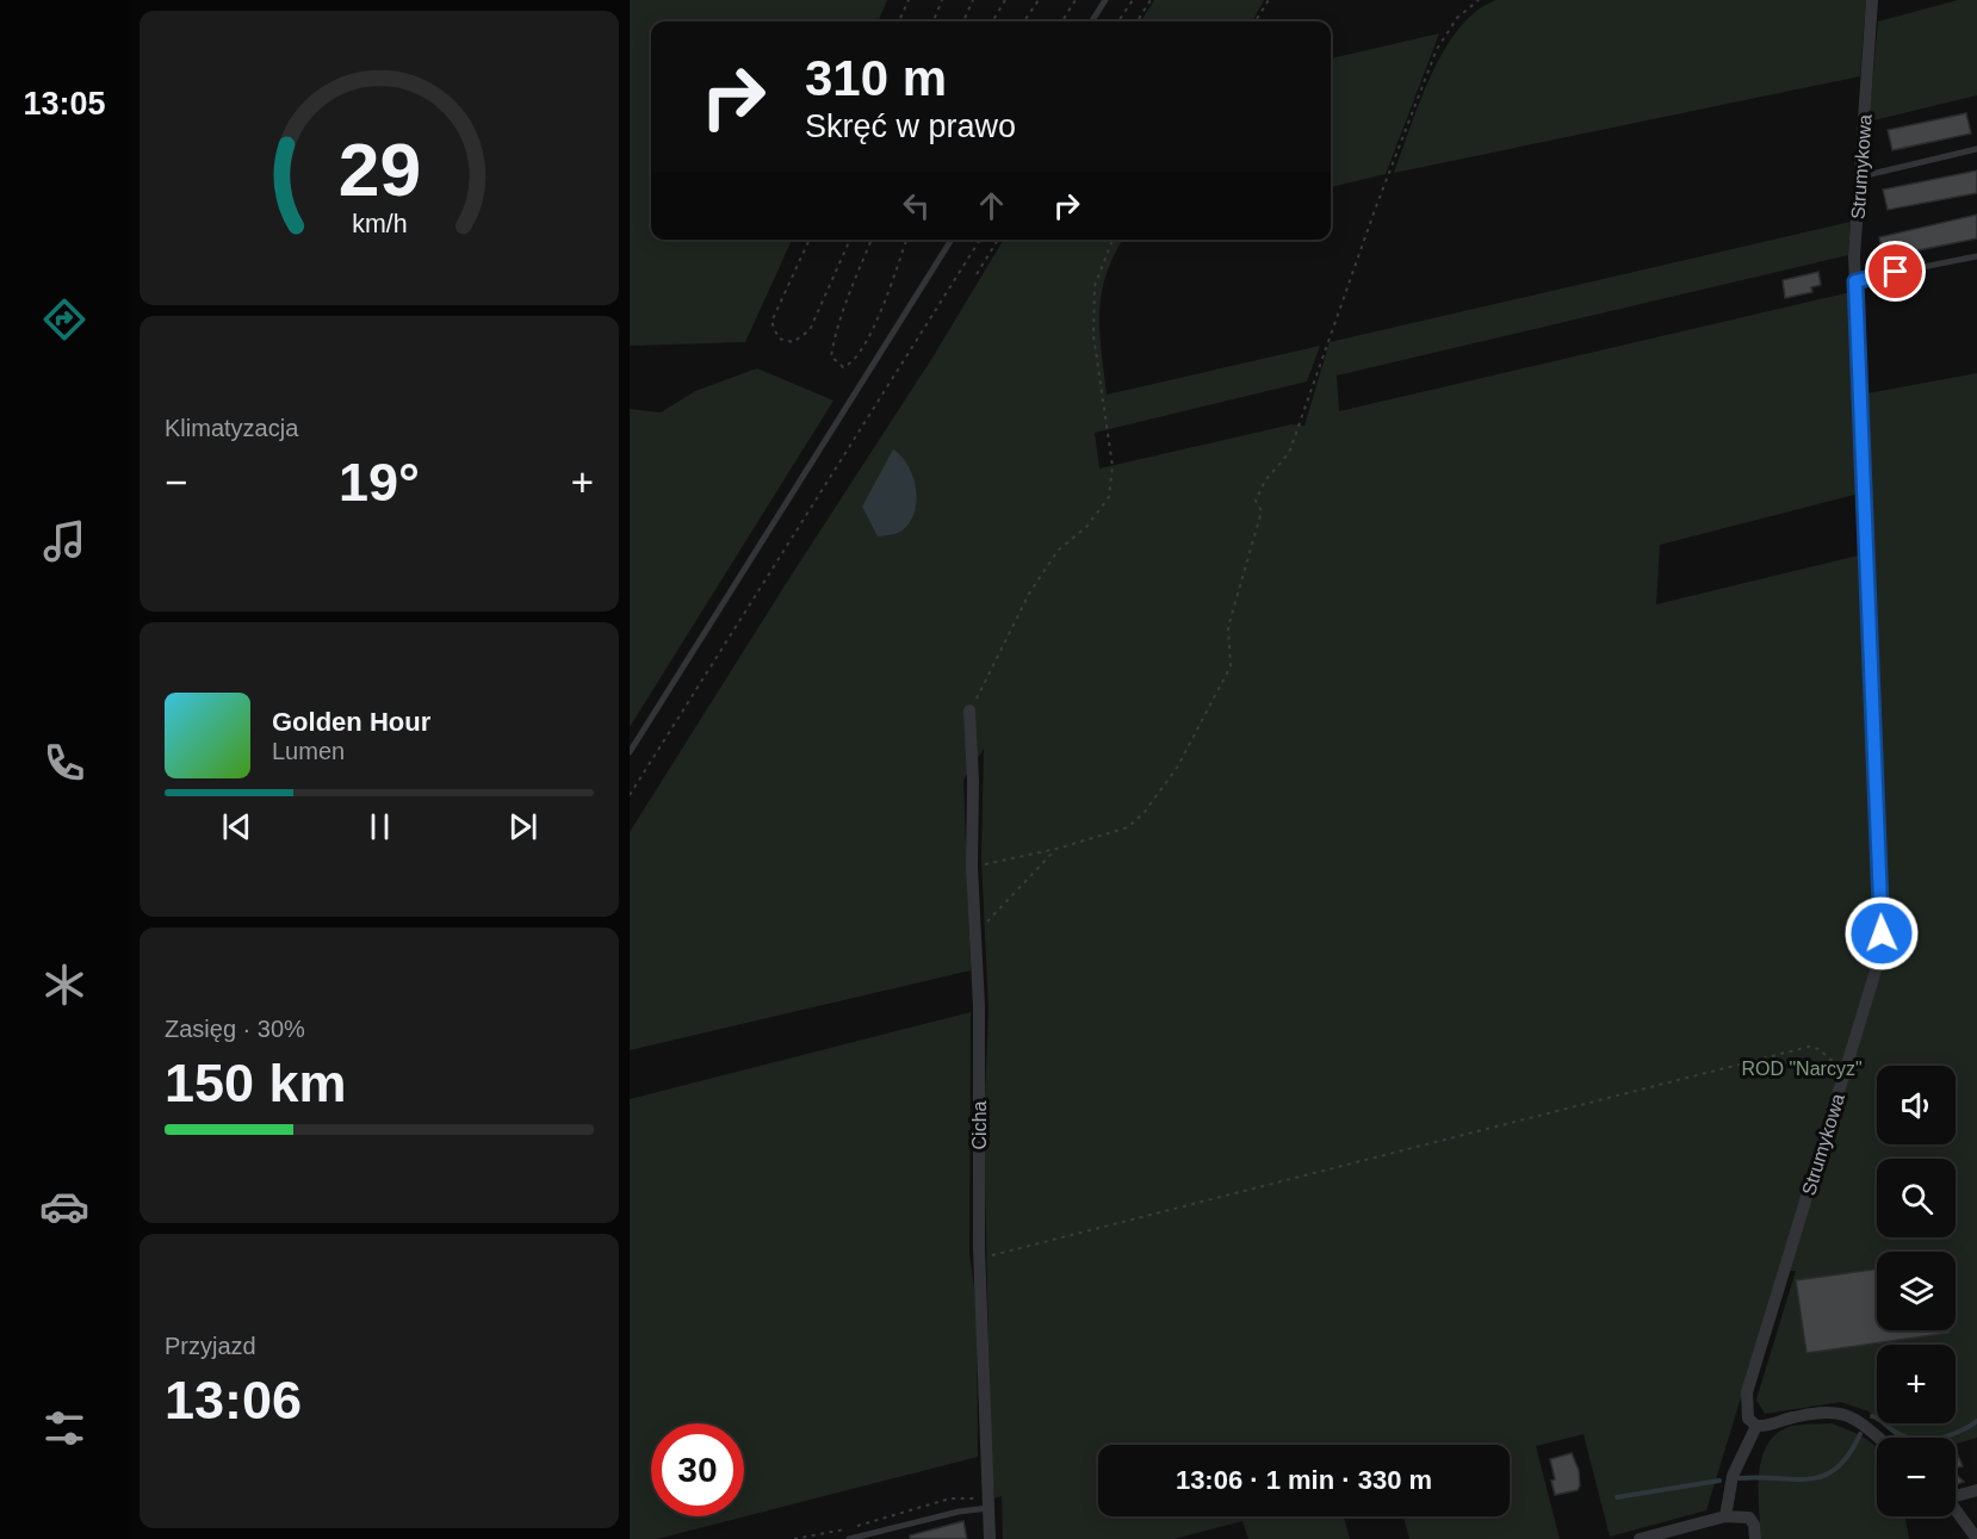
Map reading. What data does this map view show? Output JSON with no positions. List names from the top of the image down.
{
  "streets": {
    "street": ["Strumykowa", "Cicha"]
  },
  "parks": ["ROD \"Narcyz\""],
  "page": {
    "tabs": "13:05",
    "turn": ["310 m", "Skręć w prawo"],
    "tile": [
      "Klimatyzacja",
      ["Zasięg · 30%", "150 km"],
      ["Przyjazd", "13:06"]
    ],
    "heat": ["−", "19°", "+"],
    "song": ["Golden Hour", "Lumen"],
    "map_buttons": ["+", "−"],
    "limit": "30",
    "trip": "13:06 · 1 min · 330 m",
    "gauge": ["29", "km/h"]
  }
}
